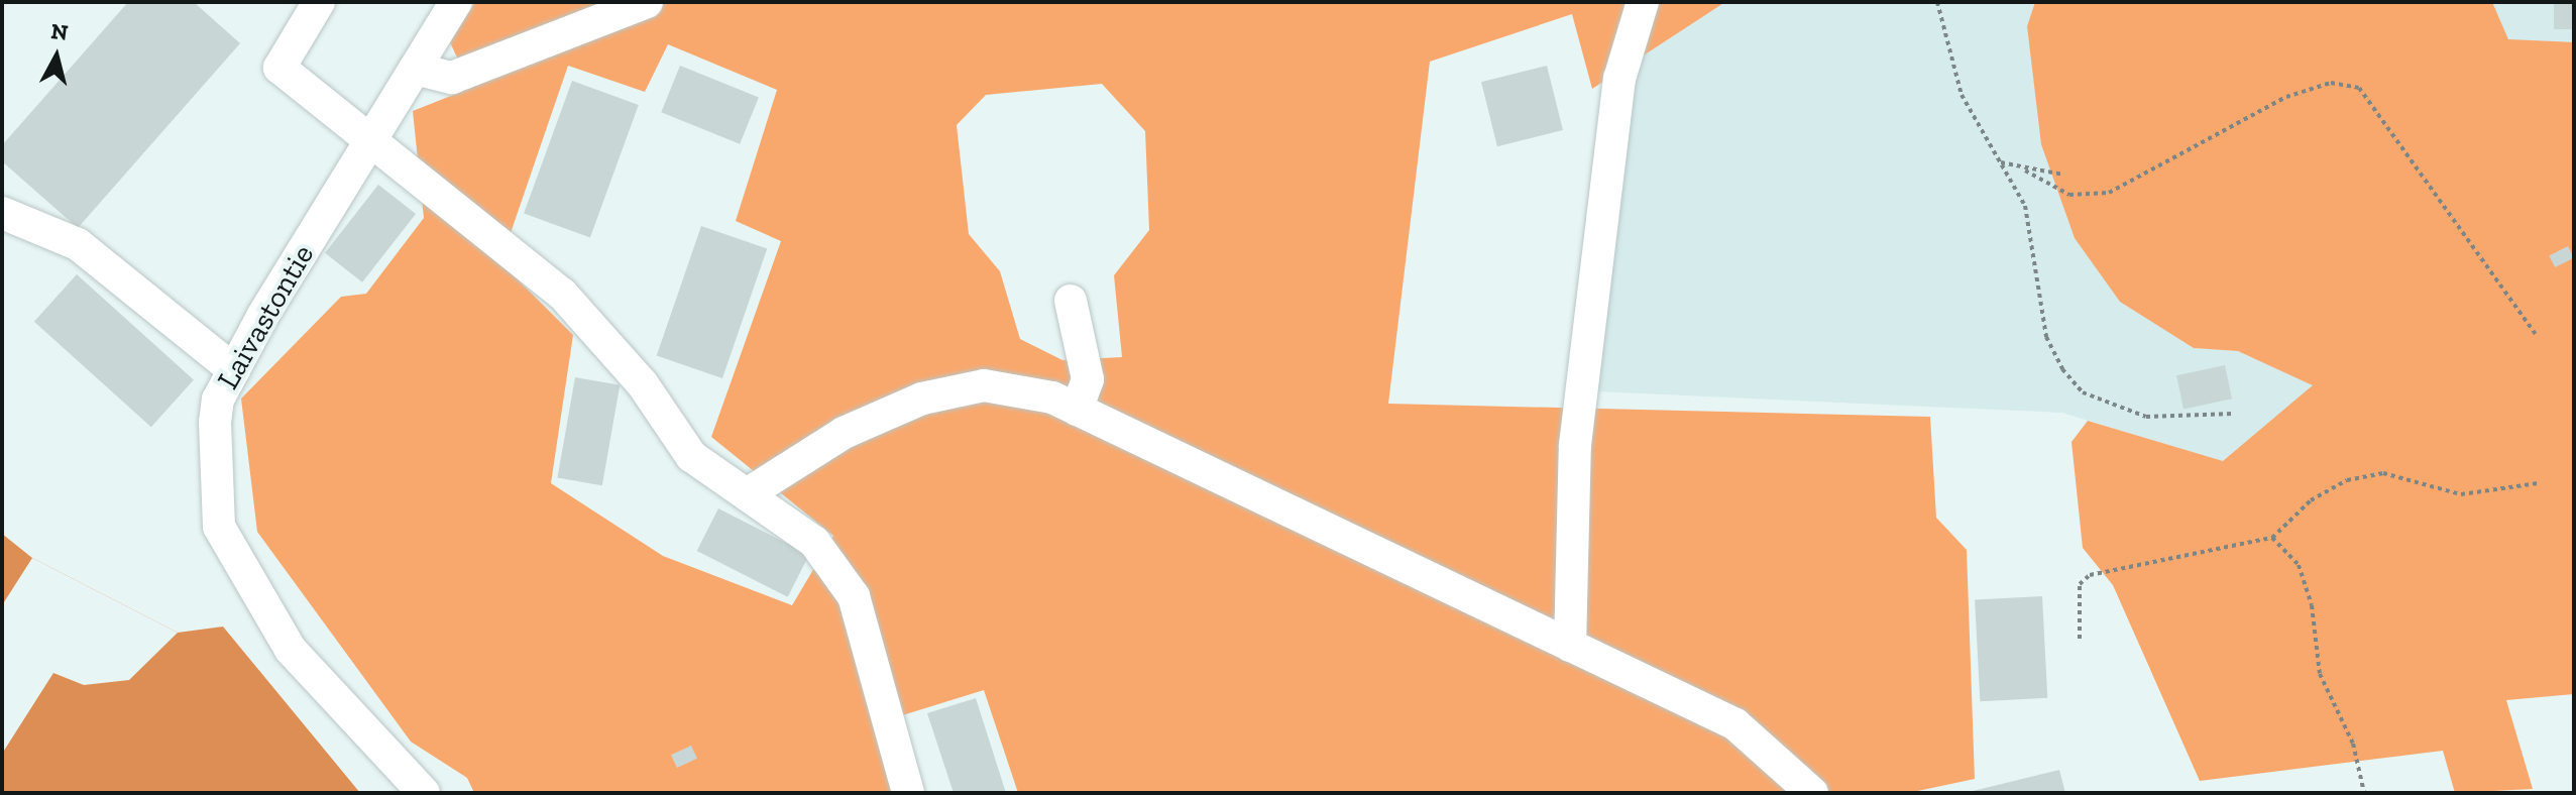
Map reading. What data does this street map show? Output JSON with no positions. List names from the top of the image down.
{
  "streets": {
    "street": ["Laivastontie"]
  },
  "north": "top"
}
